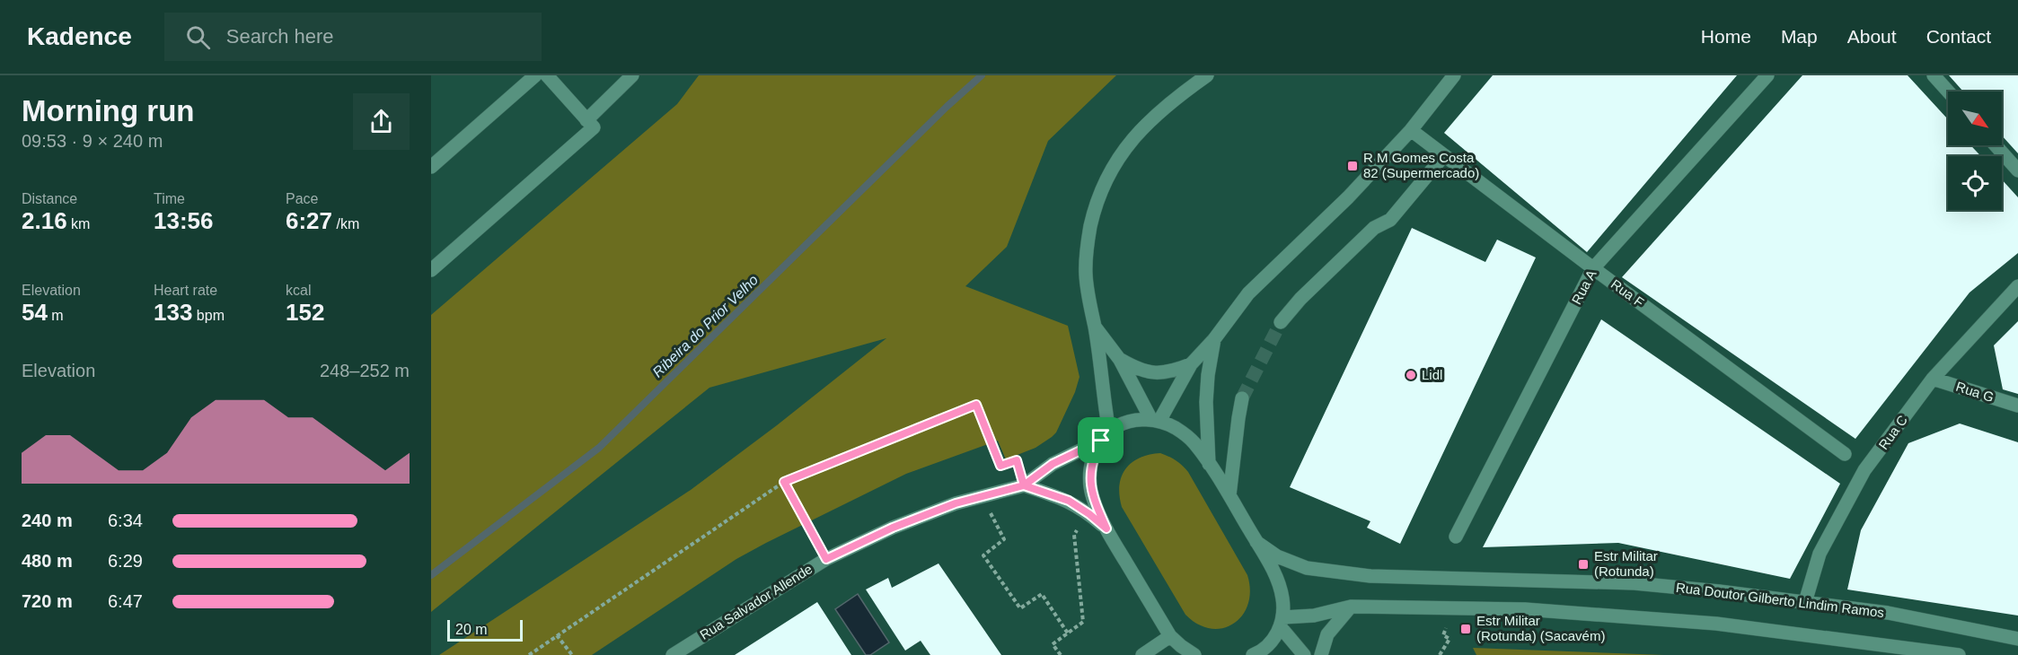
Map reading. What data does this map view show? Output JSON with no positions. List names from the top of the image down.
{
  "streets": {
    "street": [
      "Rua A",
      "Rua F",
      "Rua G",
      "Rua C",
      "Rua Doutor Gilberto Lindim Ramos",
      "Rua Salvador Allende"
    ]
  },
  "crossings": [
    ["Rua A", "Rua F"],
    ["Rua G", "Rua C"],
    ["Rua C", "Rua Doutor Gilberto Lindim Ramos"]
  ],
  "water": ["Ribeira do Prior Velho"],
  "places": {
    "transit": ["R M Gomes Costa 82 (Supermercado)", "Estr Militar (Rotunda)", "Estr Militar (Rotunda) (Sacavém)"],
    "other": ["Lidl"]
  },
  "scale_bar": "20 m",
  "north": "bottom right",
  "page": {
    "header": "Kadence",
    "search": "Search here",
    "nav": [
      "Home",
      "Map",
      "About",
      "Contact"
    ],
    "heading": ["Morning run", "09:53 · 9 × 240 m"],
    "stats": [
      ["Distance", "2.16 km"],
      ["Time", "13:56"],
      ["Pace", "6:27 /km"],
      ["Elevation", "54 m"],
      ["Heart rate", "133 bpm"],
      ["kcal", "152"]
    ],
    "chart": ["Elevation", "248–252 m"],
    "list": [
      {
        "name": "240 m",
        "note": "6:34"
      },
      {
        "name": "480 m",
        "note": "6:29"
      },
      {
        "name": "720 m",
        "note": "6:47"
      }
    ],
    "scale": "20 m"
  }
}
